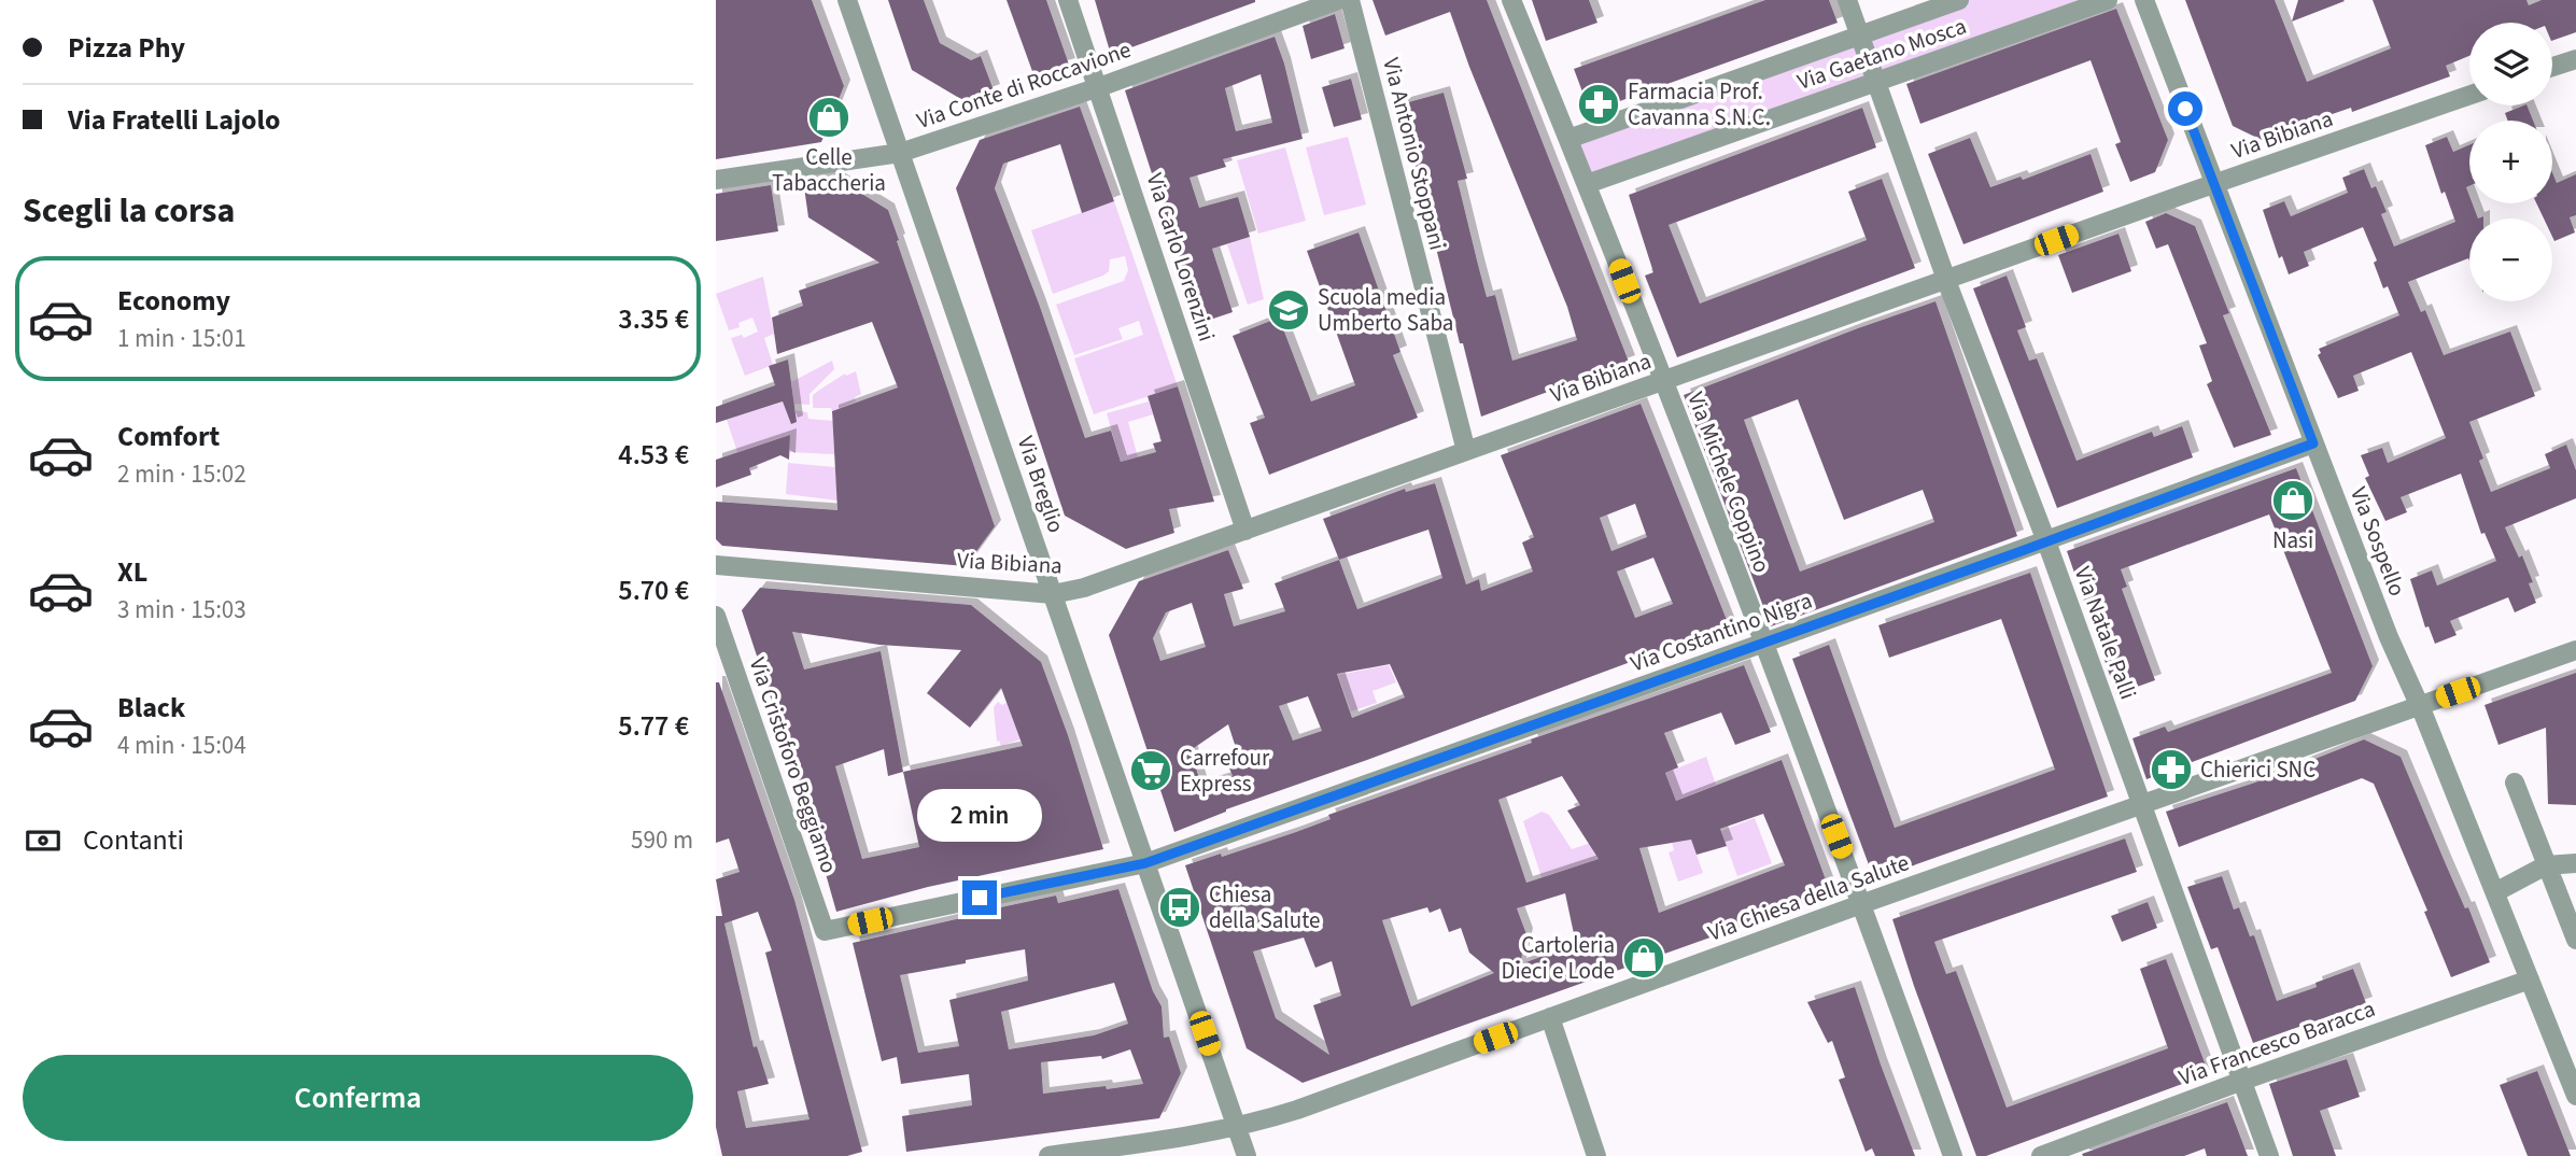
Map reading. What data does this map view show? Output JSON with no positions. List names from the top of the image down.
{
  "streets": {
    "street": [
      "Via Gaetano Mosca",
      "Via Conte di Roccavione",
      "Via Bibiana",
      "Via Antonio Stoppani",
      "Via Carlo Lorenzini",
      "Via Michele Coppino",
      "Via Breglio",
      "Via Sospello",
      "Via Costantino Nigra",
      "Via Natale Palli",
      "Via Cristoforo Beggiamo",
      "Via Chiesa della Salute",
      "Via Francesco Baracca"
    ]
  },
  "crossings": [
    ["Via Gaetano Mosca", "Via Michele Coppino"],
    ["Via Gaetano Mosca", "Via Natale Palli"],
    ["Via Conte di Roccavione", "Via Carlo Lorenzini"],
    ["Via Conte di Roccavione", "Via Breglio"],
    ["Via Bibiana", "Via Antonio Stoppani"],
    ["Via Bibiana", "Via Carlo Lorenzini"],
    ["Via Bibiana", "Via Michele Coppino"],
    ["Via Bibiana", "Via Breglio"],
    ["Via Bibiana", "Via Sospello"],
    ["Via Bibiana", "Via Natale Palli"],
    ["Via Michele Coppino", "Via Costantino Nigra"],
    ["Via Michele Coppino", "Via Chiesa della Salute"],
    ["Via Breglio", "Via Costantino Nigra"],
    ["Via Breglio", "Via Chiesa della Salute"],
    ["Via Sospello", "Via Costantino Nigra"],
    ["Via Sospello", "Via Chiesa della Salute"],
    ["Via Sospello", "Via Francesco Baracca"],
    ["Via Costantino Nigra", "Via Natale Palli"],
    ["Via Costantino Nigra", "Via Cristoforo Beggiamo"],
    ["Via Natale Palli", "Via Chiesa della Salute"],
    ["Via Natale Palli", "Via Francesco Baracca"]
  ],
  "places": {
    "pharmacy": ["Farmacia Prof. Cavanna S.N.C.", "Chierici SNC"],
    "shop": ["Celle Tabaccheria", "Nasi", "Cartoleria Dieci e Lode"],
    "school or university": ["Scuola media Umberto Saba"],
    "supermarket": ["Carrefour Express"],
    "bus stop": ["Chiesa della Salute"]
  },
  "page": {
    "banner": ["Pizza Phy", "Via Fratelli Lajolo"],
    "map_buttons": ["+", "−"],
    "heading": "Scegli la corsa",
    "list": [
      {
        "name": "Economy",
        "note": "1 min · 15:01",
        "value": "3.35 €"
      },
      {
        "name": "Comfort",
        "note": "2 min · 15:02",
        "value": "4.53 €"
      },
      {
        "name": "XL",
        "note": "3 min · 15:03",
        "value": "5.70 €"
      },
      {
        "name": "Black",
        "note": "4 min · 15:04",
        "value": "5.77 €"
      }
    ],
    "bubble": "2 min",
    "pay": ["Contanti", "590 m"],
    "buttons": "Conferma"
  }
}
